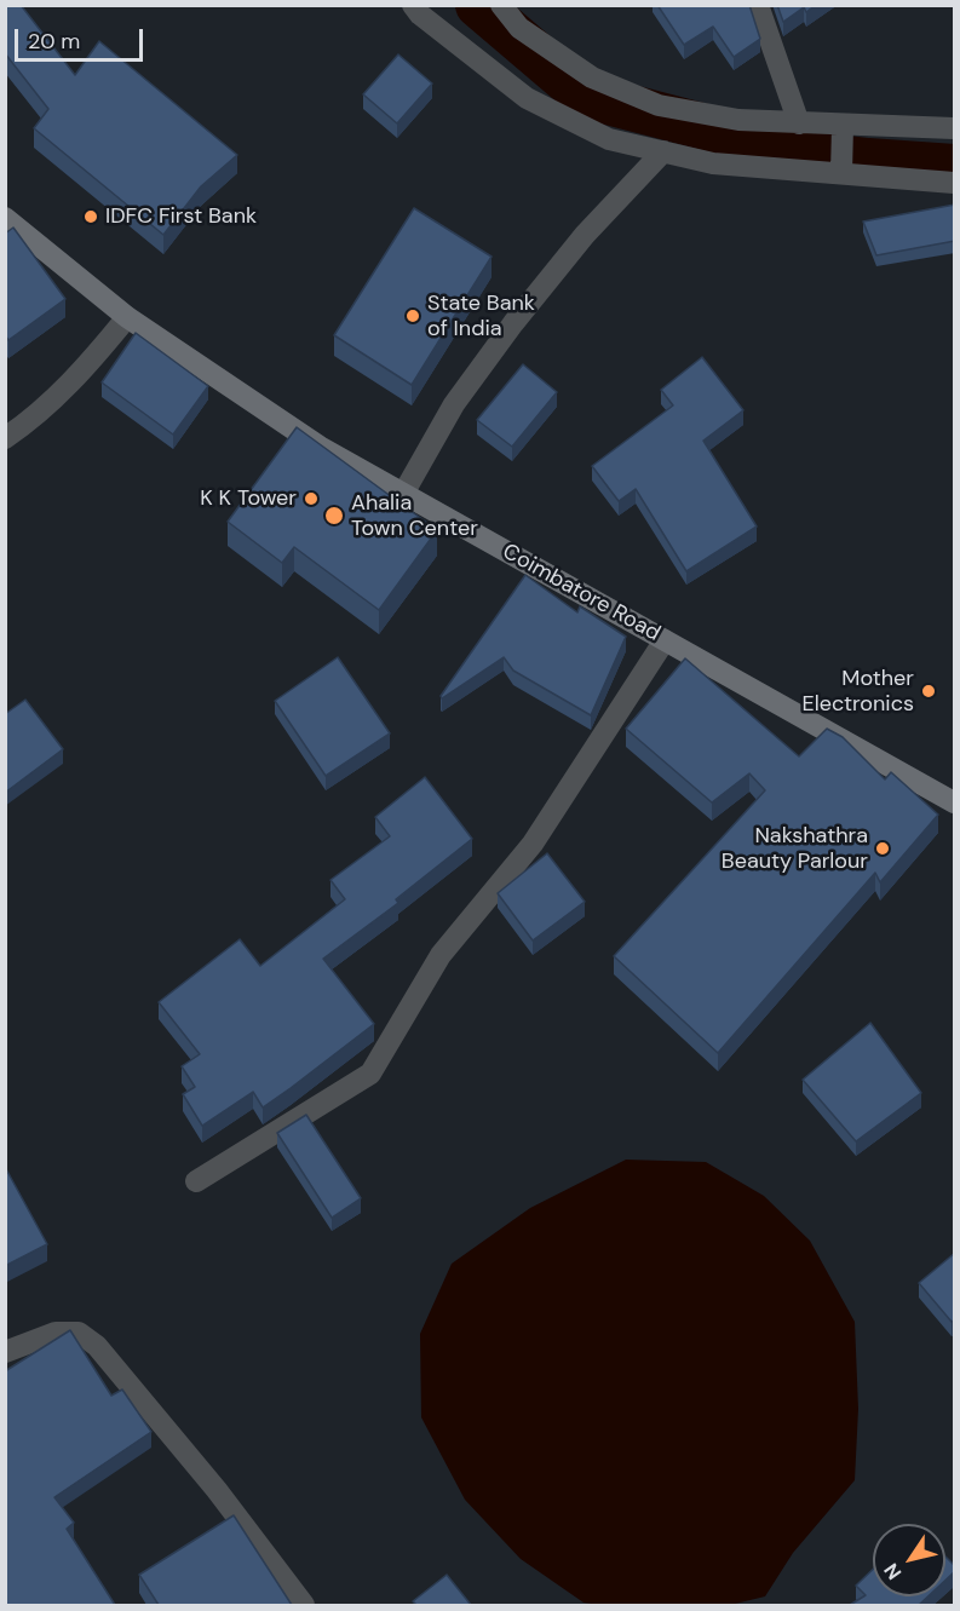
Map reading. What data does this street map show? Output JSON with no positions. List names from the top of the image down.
{
  "streets": {
    "main road": ["Coimbatore Road"]
  },
  "places": [
    "IDFC First Bank",
    "State Bank of India",
    "K K Tower",
    "Ahalia Town Center",
    "Mother Electronics",
    "Nakshathra Beauty Parlour"
  ],
  "scale_bar": "20 m",
  "north": "bottom left"
}
